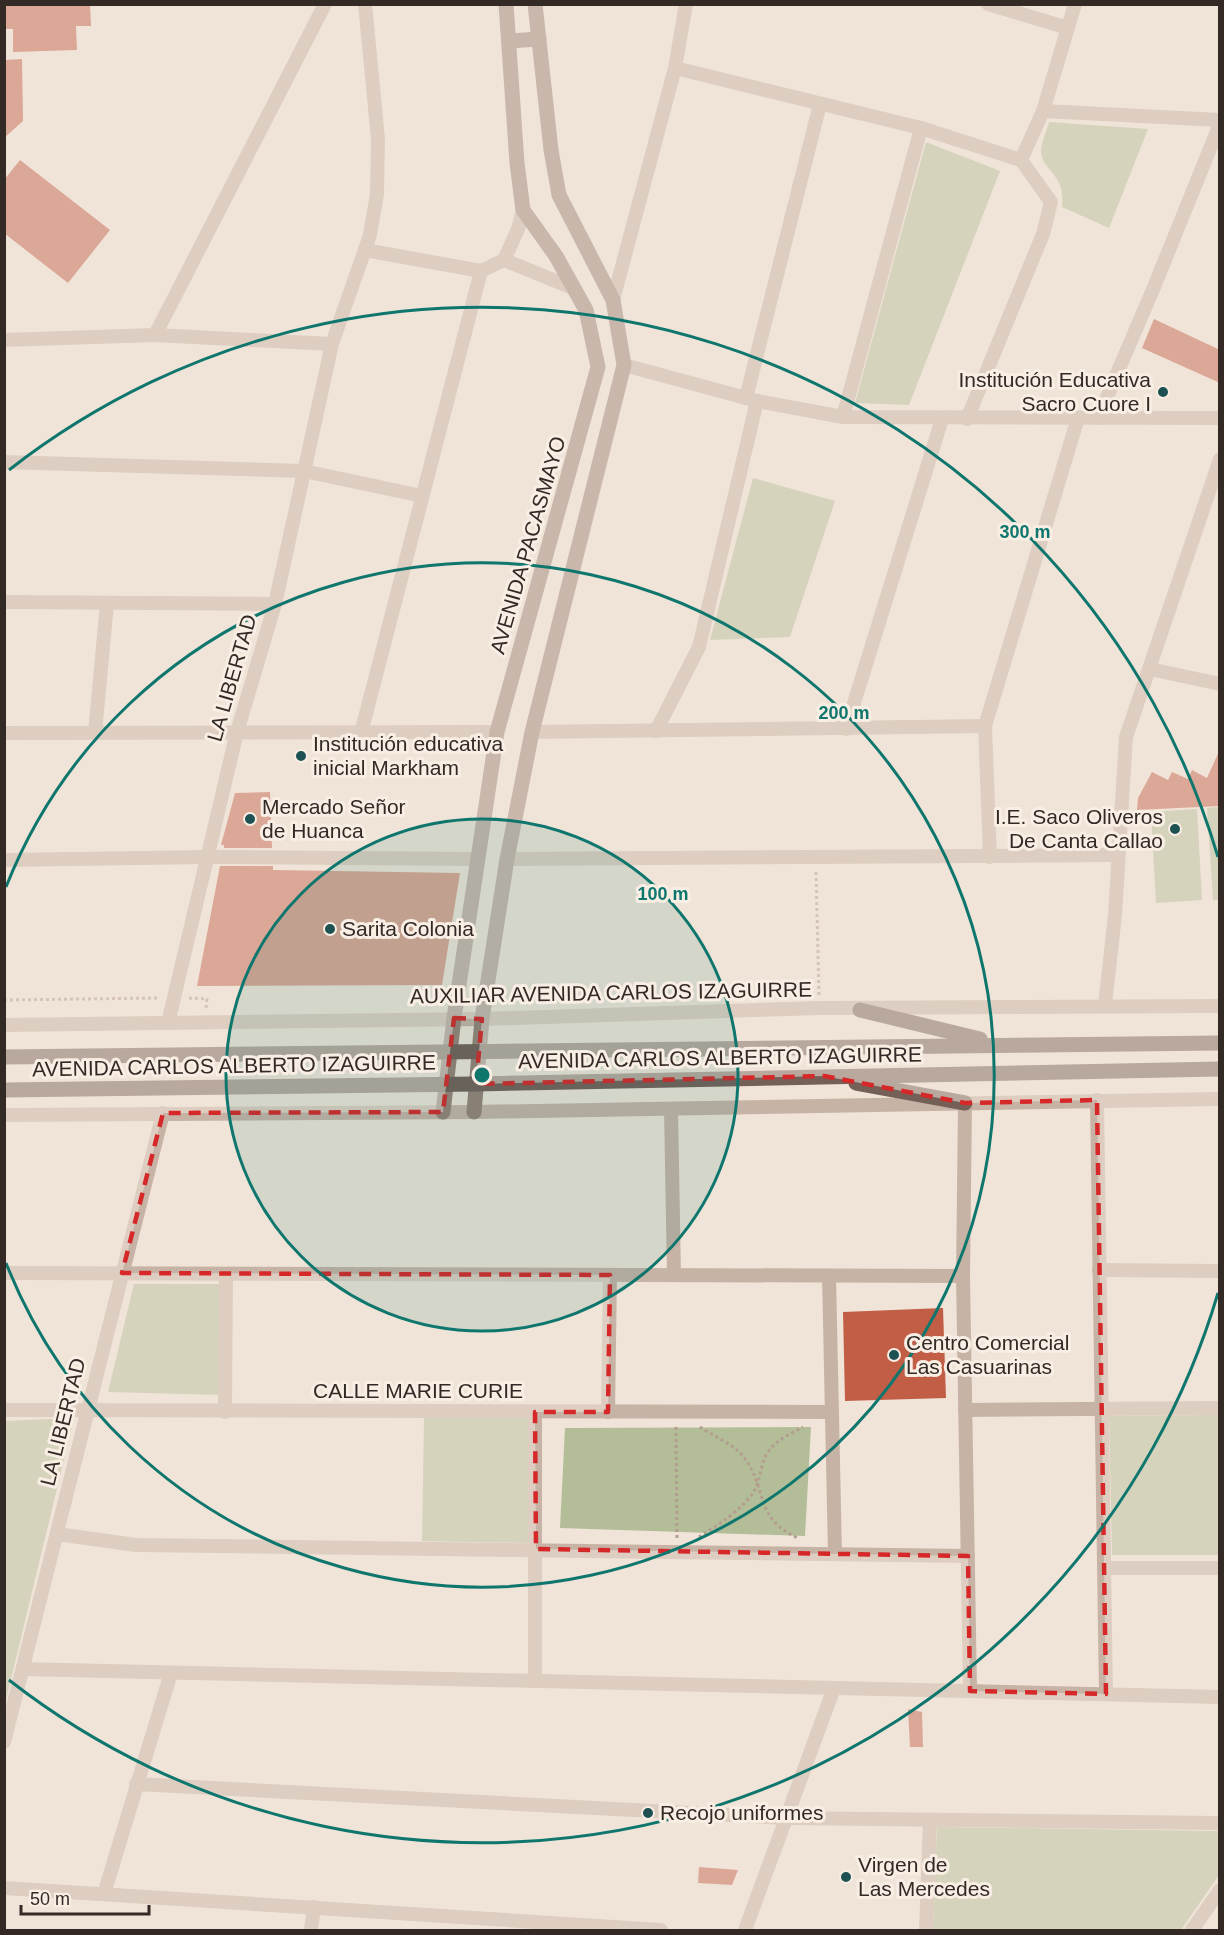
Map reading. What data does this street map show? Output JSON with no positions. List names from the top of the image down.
{
  "streets": {
    "main road": ["AVENIDA PACASMAYO", "AVENIDA CARLOS ALBERTO IZAGUIRRE"],
    "street": ["LA LIBERTAD", "AUXILIAR AVENIDA CARLOS IZAGUIRRE", "CALLE MARIE CURIE"]
  },
  "crossings": [
    ["AVENIDA PACASMAYO", "AUXILIAR AVENIDA CARLOS IZAGUIRRE"],
    ["AVENIDA PACASMAYO", "AVENIDA CARLOS ALBERTO IZAGUIRRE"],
    ["LA LIBERTAD", "AUXILIAR AVENIDA CARLOS IZAGUIRRE"],
    ["LA LIBERTAD", "CALLE MARIE CURIE"]
  ],
  "places": [
    "Institución Educativa Sacro Cuore I",
    "Institución educativa inicial Markham",
    "Mercado Señor de Huanca",
    "I.E. Saco Oliveros De Canta Callao",
    "Sarita Colonia",
    "Centro Comercial Las Casuarinas",
    "Recojo uniformes",
    "Virgen de Las Mercedes"
  ],
  "scale_bar": "50 m",
  "rings": ["300 m", "200 m", "100 m"]
}
